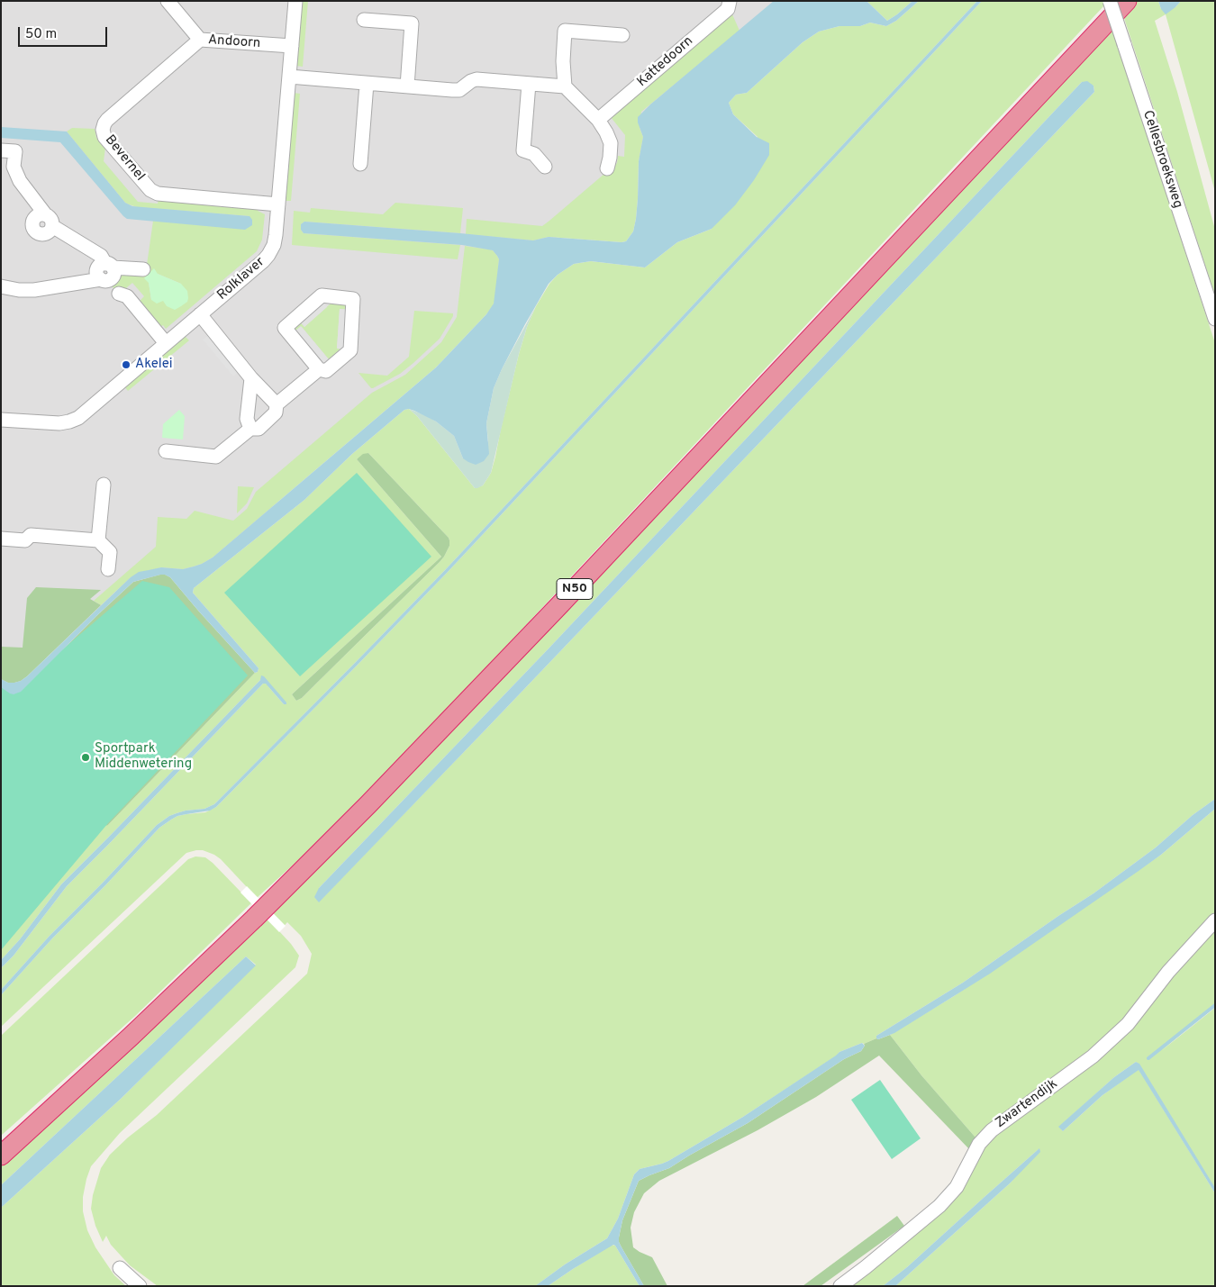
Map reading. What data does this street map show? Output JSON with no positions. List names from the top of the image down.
{
  "streets": {
    "highway": ["N50"],
    "street": [
      "Andoorn",
      "Kattedoorn",
      "Bevernel",
      "Cellesbroeksweg",
      "Rolklaver",
      "Zwartendijk"
    ]
  },
  "crossings": [
    ["Andoorn", "Bevernel"],
    ["Andoorn", "Rolklaver"],
    ["Bevernel", "Rolklaver"]
  ],
  "places": ["Akelei", "Sportpark Middenwetering"],
  "scale_bar": "50 m"
}
